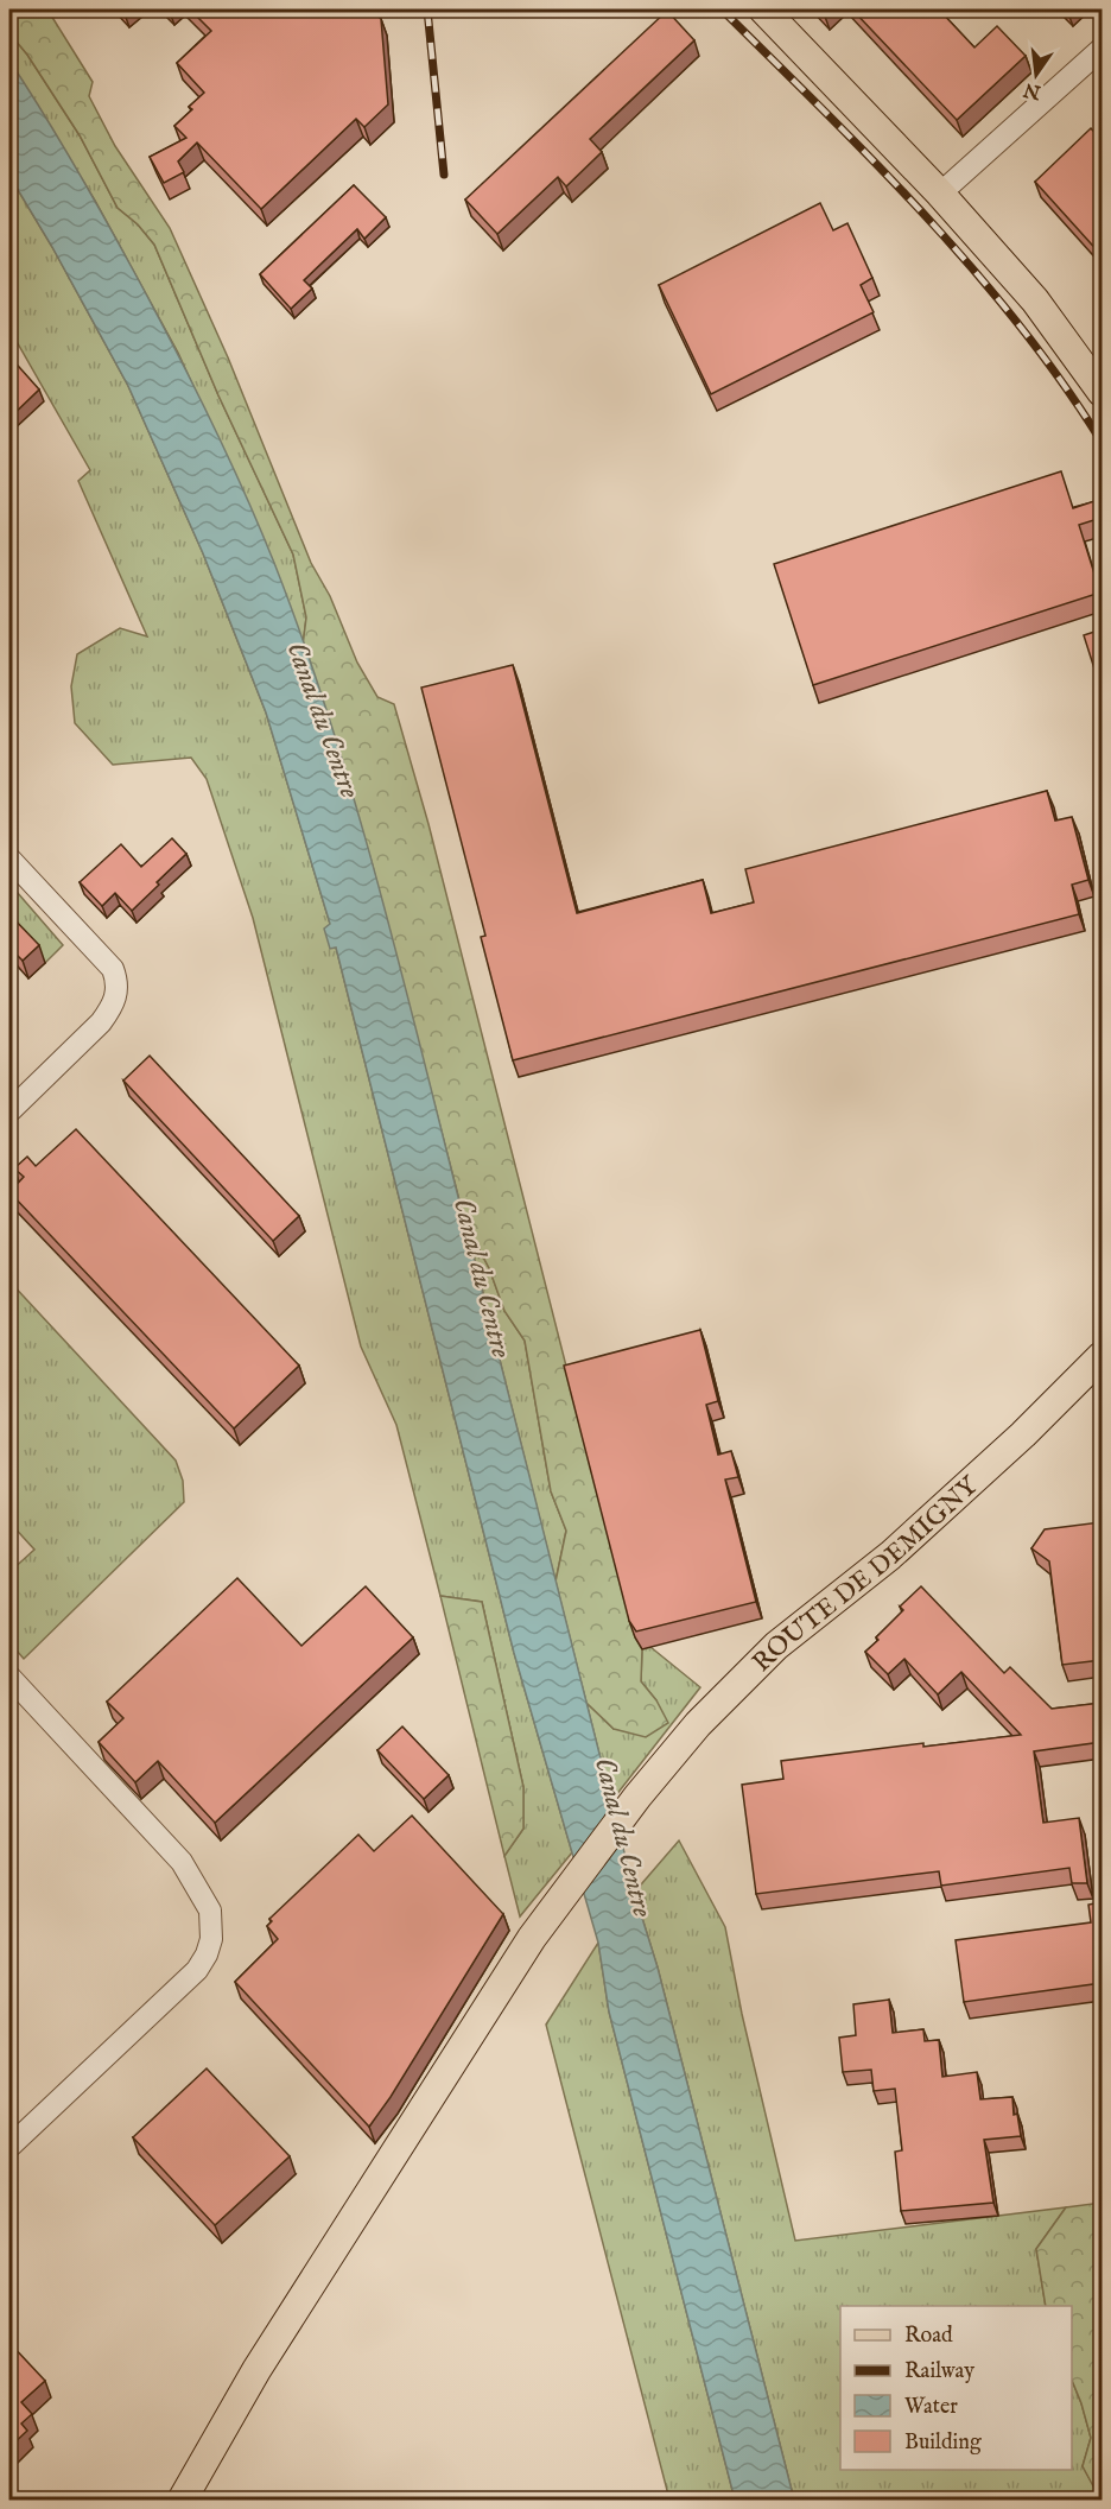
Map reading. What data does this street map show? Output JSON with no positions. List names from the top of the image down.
{
  "streets": {
    "main road": ["ROUTE DE DEMIGNY"]
  },
  "water": ["Canal du Centre"],
  "legend": [
    "Road",
    "Railway",
    "Water",
    "Building"
  ],
  "north": "bottom"
}
